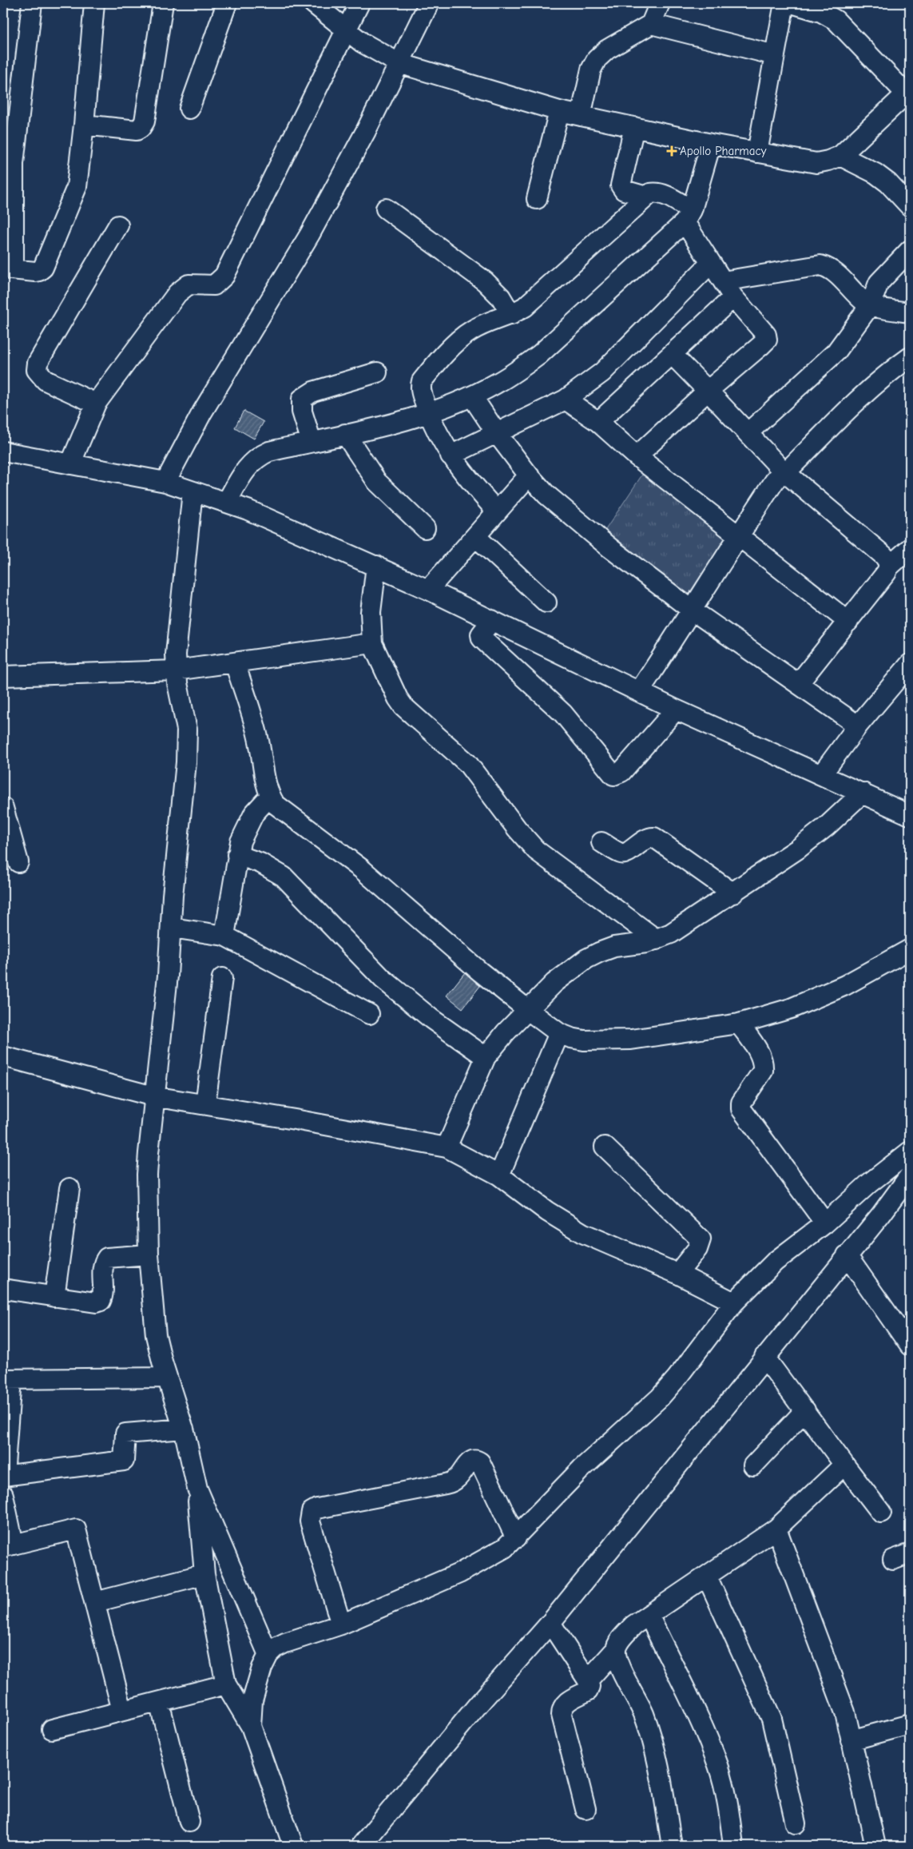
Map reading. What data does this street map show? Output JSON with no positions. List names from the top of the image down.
{
  "places": {
    "health": ["Apollo Pharmacy"]
  }
}
